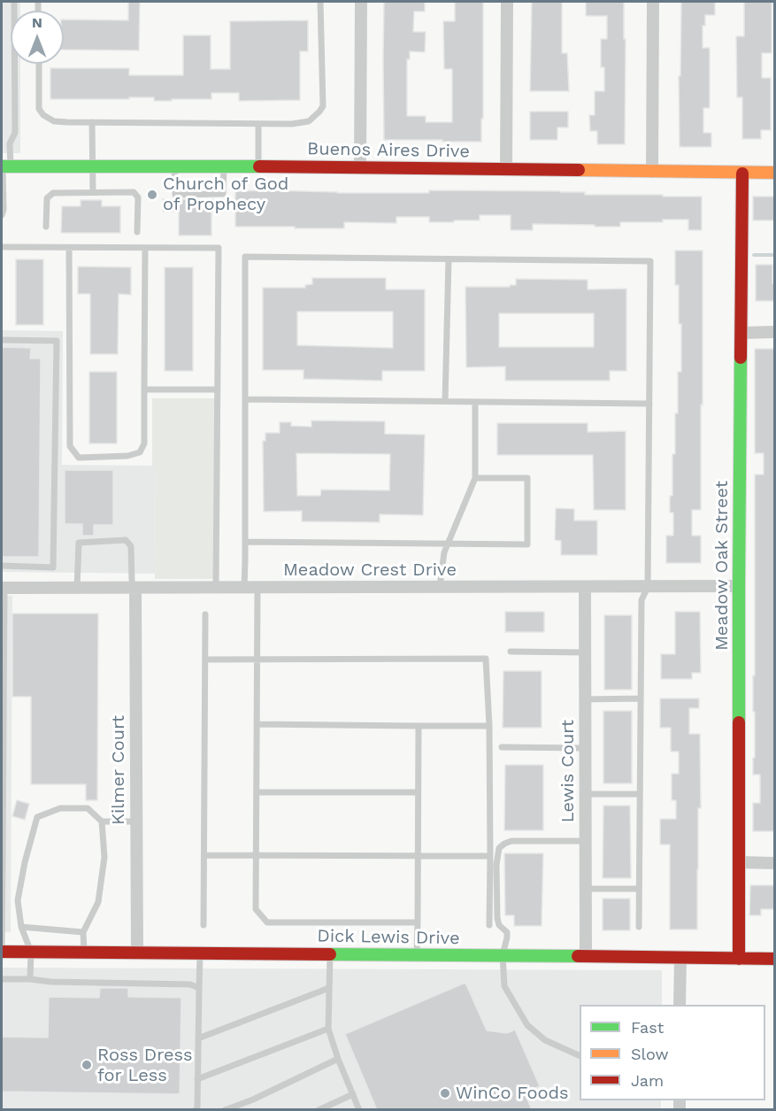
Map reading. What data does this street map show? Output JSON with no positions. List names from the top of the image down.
{
  "streets": {
    "street": [
      "Buenos Aires Drive",
      "Meadow Oak Street",
      "Meadow Crest Drive",
      "Kilmer Court",
      "Lewis Court",
      "Dick Lewis Drive"
    ]
  },
  "crossings": [
    ["Buenos Aires Drive", "Meadow Oak Street"],
    ["Meadow Oak Street", "Meadow Crest Drive"],
    ["Meadow Oak Street", "Dick Lewis Drive"],
    ["Meadow Crest Drive", "Kilmer Court"],
    ["Meadow Crest Drive", "Lewis Court"],
    ["Kilmer Court", "Dick Lewis Drive"],
    ["Lewis Court", "Dick Lewis Drive"]
  ],
  "places": ["Church of God of Prophecy", "Ross Dress for Less", "WinCo Foods"],
  "legend": ["Fast", "Slow", "Jam"],
  "north": "top"
}
